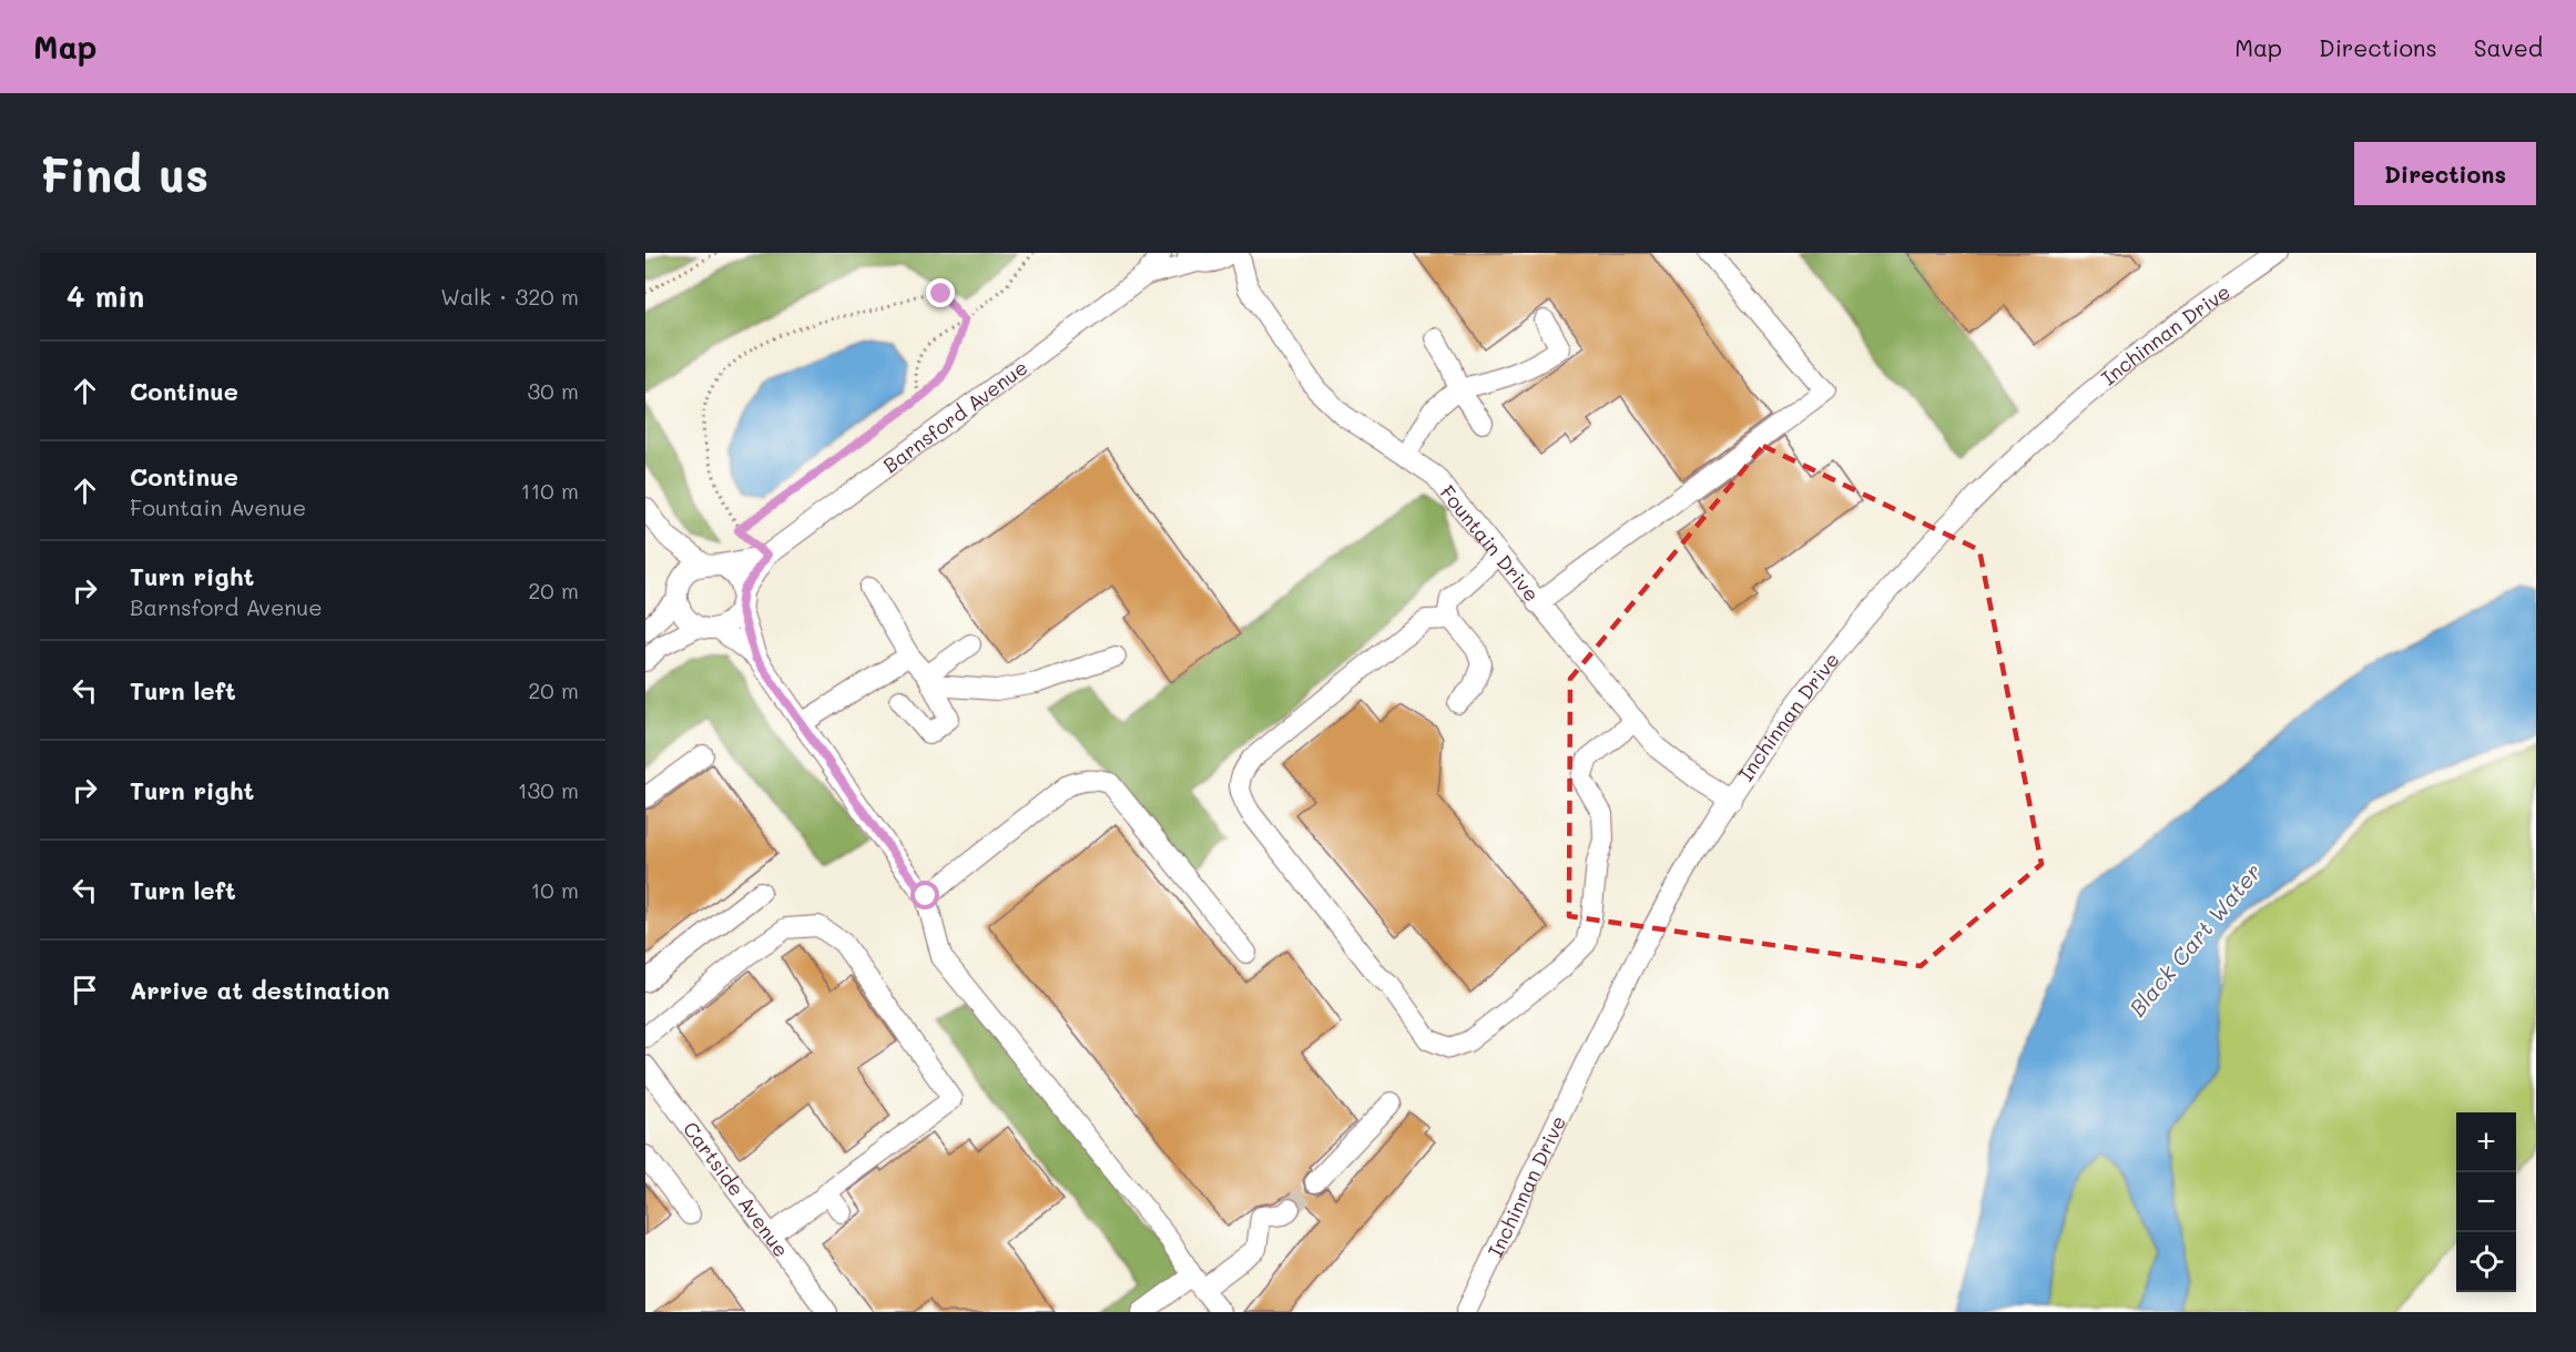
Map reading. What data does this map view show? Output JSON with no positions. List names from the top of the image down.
{
  "streets": {
    "street": [
      "Inchinnan Drive",
      "Barnsford Avenue",
      "Fountain Drive",
      "Cartside Avenue"
    ]
  },
  "crossings": [
    ["Inchinnan Drive", "Fountain Drive"],
    ["Barnsford Avenue", "Fountain Drive"]
  ],
  "water": ["Black Cart Water"],
  "page": {
    "header": "Map",
    "nav": ["Map", "Directions", "Saved"],
    "buttons": "Directions",
    "title": "Find us",
    "heading": ["4 min", "Walk · 320 m"],
    "list": [
      ["Continue", "30 m"],
      ["Continue", "Fountain Avenue", "110 m"],
      ["Turn right", "Barnsford Avenue", "20 m"],
      ["Turn left", "20 m"],
      ["Turn right", "130 m"],
      ["Turn left", "10 m"],
      "Arrive at destination"
    ],
    "map_buttons": ["+", "−"]
  }
}
